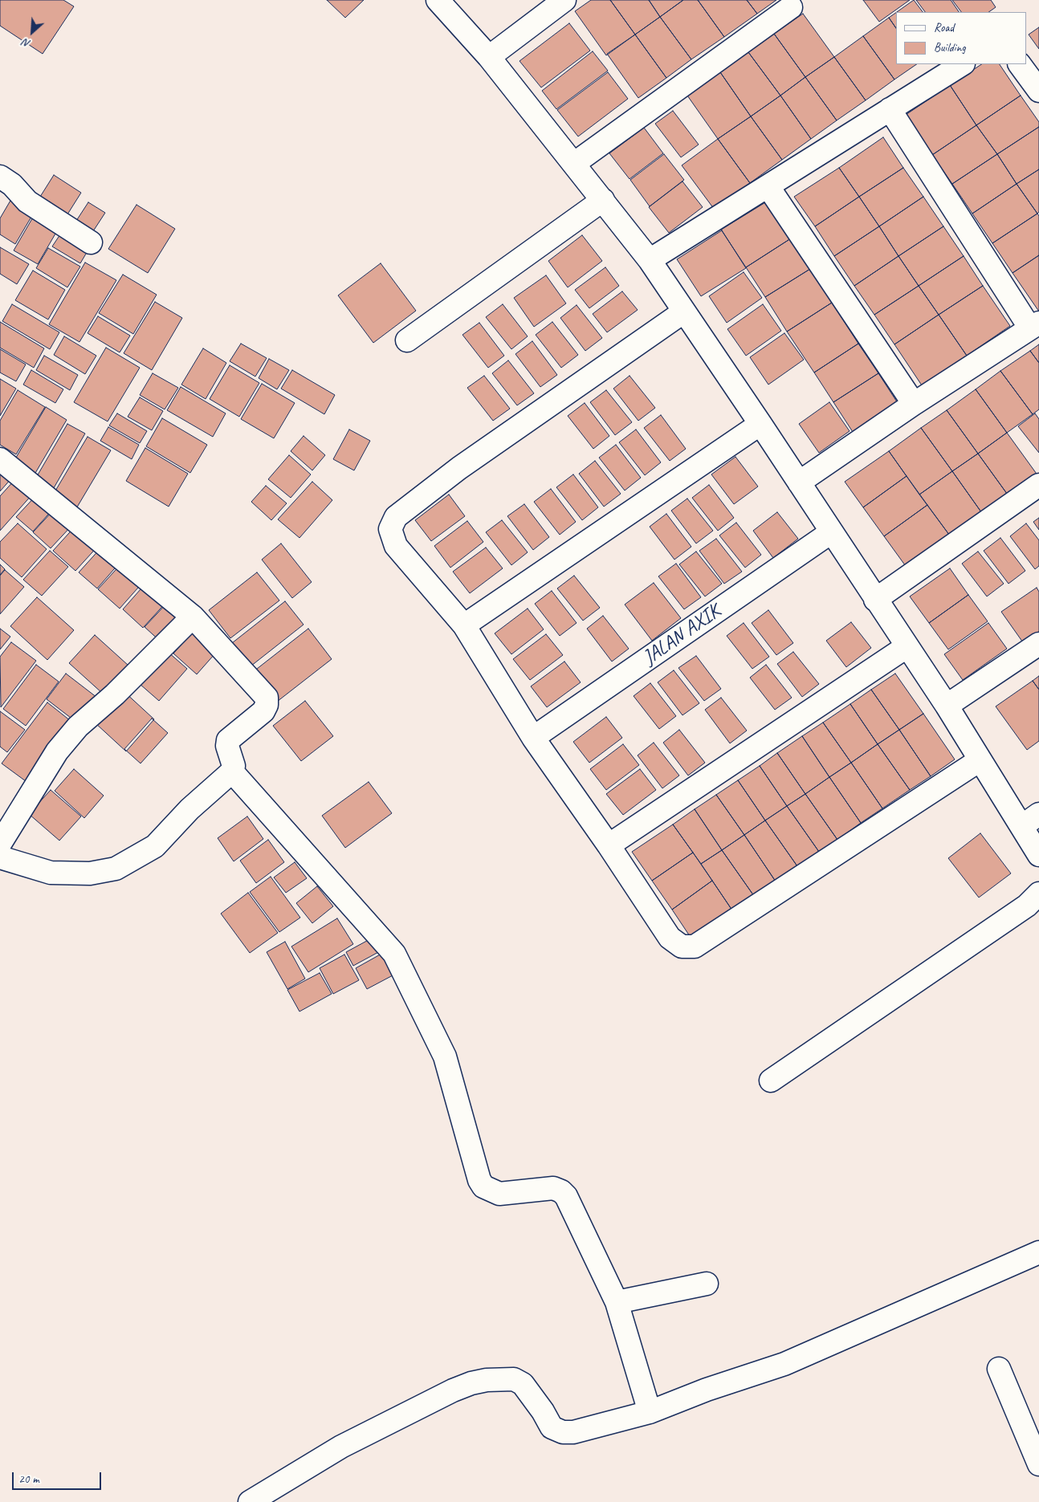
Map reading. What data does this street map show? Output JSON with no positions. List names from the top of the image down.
{
  "streets": {
    "street": ["JALAN AXIK"]
  },
  "legend": ["Road", "Building"],
  "scale_bar": "20 m",
  "north": "bottom left"
}
